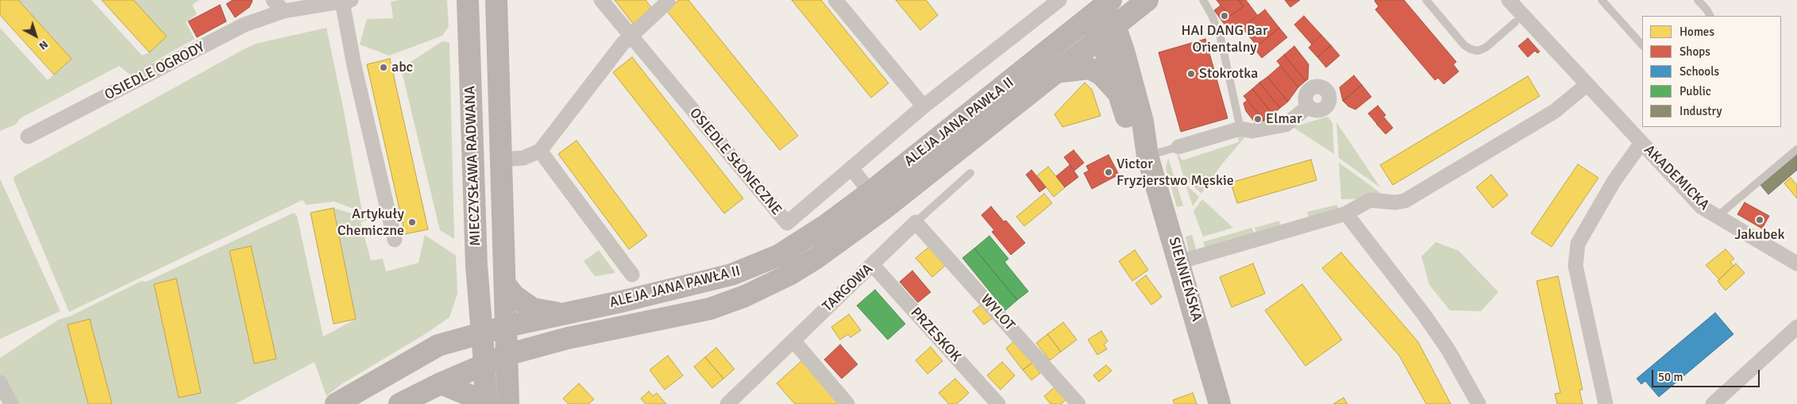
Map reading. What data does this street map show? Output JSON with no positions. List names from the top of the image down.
{
  "streets": {
    "main road": ["ALEJA JANA PAWŁA II", "MIECZYSŁAWA RADWANA", "SIENNIEŃSKA"],
    "street": [
      "OSIEDLE OGRODY",
      "OSIEDLE SŁONECZNE",
      "AKADEMICKA",
      "TARGOWA",
      "WYLOT",
      "PRZESKOK"
    ]
  },
  "crossings": [
    ["ALEJA JANA PAWŁA II", "MIECZYSŁAWA RADWANA"],
    ["ALEJA JANA PAWŁA II", "SIENNIEŃSKA"],
    ["TARGOWA", "WYLOT"],
    ["TARGOWA", "PRZESKOK"]
  ],
  "places": [
    "HAI DANG Bar Orientalny",
    "abc",
    "Stokrotka",
    "Elmar",
    "Victor Fryzjerstwo Męskie",
    "Jakubek",
    "Artykuły Chemiczne"
  ],
  "legend": [
    "Homes",
    "Shops",
    "Schools",
    "Public",
    "Industry"
  ],
  "scale_bar": "50 m",
  "north": "bottom right"
}
